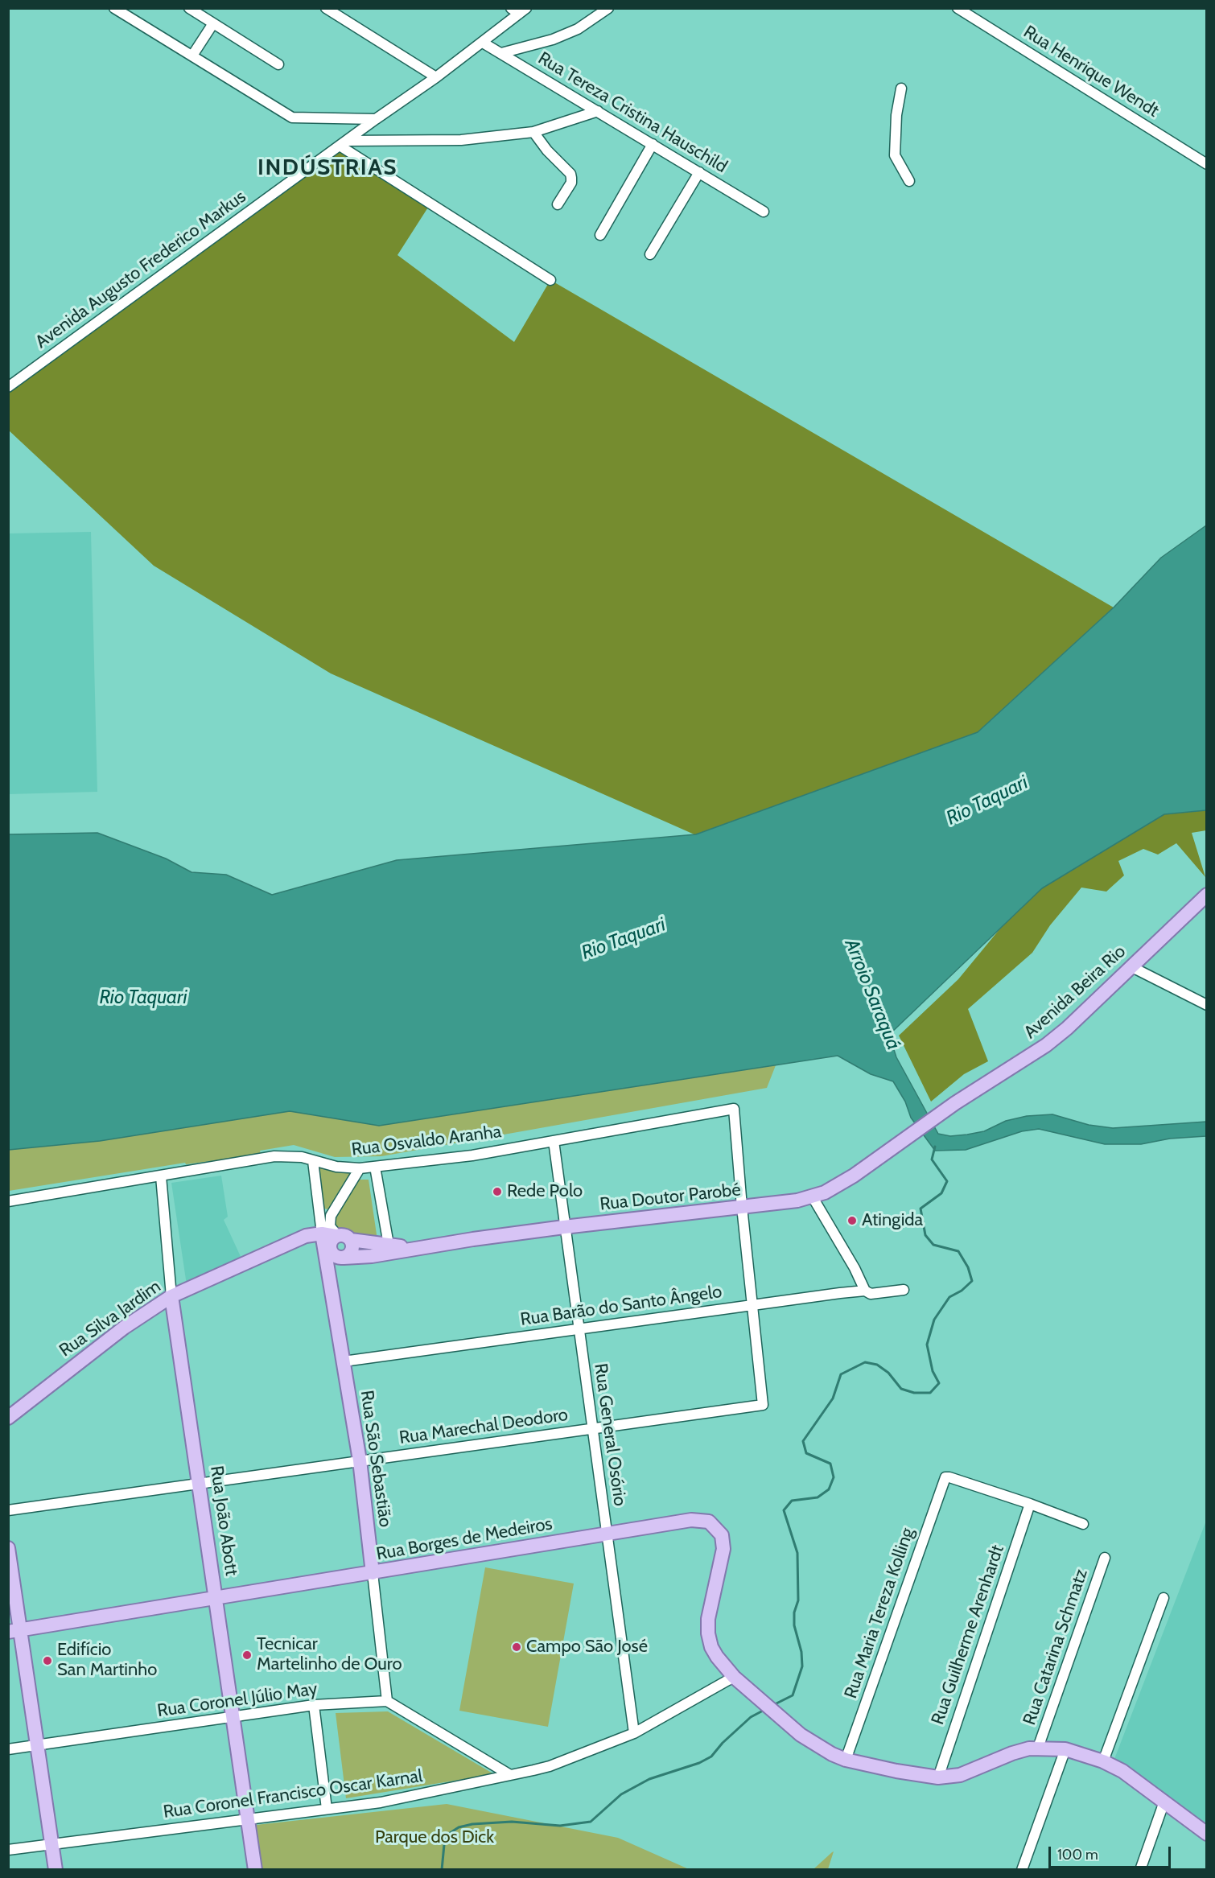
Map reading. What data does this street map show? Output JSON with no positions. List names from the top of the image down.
{
  "streets": {
    "main road": [
      "Avenida Beira Rio",
      "Rua Doutor Parobé",
      "Rua Silva Jardim",
      "Rua São Sebastião",
      "Rua João Abott",
      "Rua Borges de Medeiros"
    ],
    "street": [
      "Rua Henrique Wendt",
      "Rua Tereza Cristina Hauschild",
      "Avenida Augusto Frederico Markus",
      "Rua Osvaldo Aranha",
      "Rua Barão do Santo Ângelo",
      "Rua Marechal Deodoro",
      "Rua General Osório",
      "Rua Maria Tereza Kolling",
      "Rua Guilherme Arenhardt",
      "Rua Catarina Schmatz",
      "Rua Coronel Júlio May",
      "Rua Coronel Francisco Oscar Karnal"
    ]
  },
  "crossings": [
    ["Rua Tereza Cristina Hauschild", "Avenida Augusto Frederico Markus"],
    ["Avenida Beira Rio", "Rua Doutor Parobé"],
    ["Rua Osvaldo Aranha", "Rua Doutor Parobé"],
    ["Rua Osvaldo Aranha", "Rua General Osório"],
    ["Rua Osvaldo Aranha", "Rua São Sebastião"],
    ["Rua Osvaldo Aranha", "Rua João Abott"],
    ["Rua Doutor Parobé", "Rua Silva Jardim"],
    ["Rua Doutor Parobé", "Rua General Osório"],
    ["Rua Doutor Parobé", "Rua São Sebastião"],
    ["Rua Barão do Santo Ângelo", "Rua Marechal Deodoro"],
    ["Rua Barão do Santo Ângelo", "Rua General Osório"],
    ["Rua Barão do Santo Ângelo", "Rua São Sebastião"],
    ["Rua Silva Jardim", "Rua São Sebastião"],
    ["Rua Silva Jardim", "Rua João Abott"],
    ["Rua Marechal Deodoro", "Rua General Osório"],
    ["Rua Marechal Deodoro", "Rua São Sebastião"],
    ["Rua Marechal Deodoro", "Rua João Abott"],
    ["Rua General Osório", "Rua Borges de Medeiros"],
    ["Rua General Osório", "Rua Coronel Francisco Oscar Karnal"],
    ["Rua São Sebastião", "Rua Borges de Medeiros"],
    ["Rua São Sebastião", "Rua Coronel Júlio May"],
    ["Rua João Abott", "Rua Borges de Medeiros"],
    ["Rua João Abott", "Rua Coronel Júlio May"],
    ["Rua João Abott", "Rua Coronel Francisco Oscar Karnal"],
    ["Rua Borges de Medeiros", "Rua Maria Tereza Kolling"],
    ["Rua Borges de Medeiros", "Rua Guilherme Arenhardt"],
    ["Rua Borges de Medeiros", "Rua Catarina Schmatz"],
    ["Rua Borges de Medeiros", "Rua Coronel Francisco Oscar Karnal"],
    ["Rua Maria Tereza Kolling", "Rua Guilherme Arenhardt"]
  ],
  "districts": ["INDÚSTRIAS"],
  "water": ["Rio Taquari", "Arroio Saraquá"],
  "parks": ["Parque dos Dick"],
  "places": [
    "Rede Polo",
    "Atingida",
    "Campo São José",
    "Tecnicar Martelinho de Ouro",
    "Edifício San Martinho"
  ],
  "scale_bar": "100 m"
}
